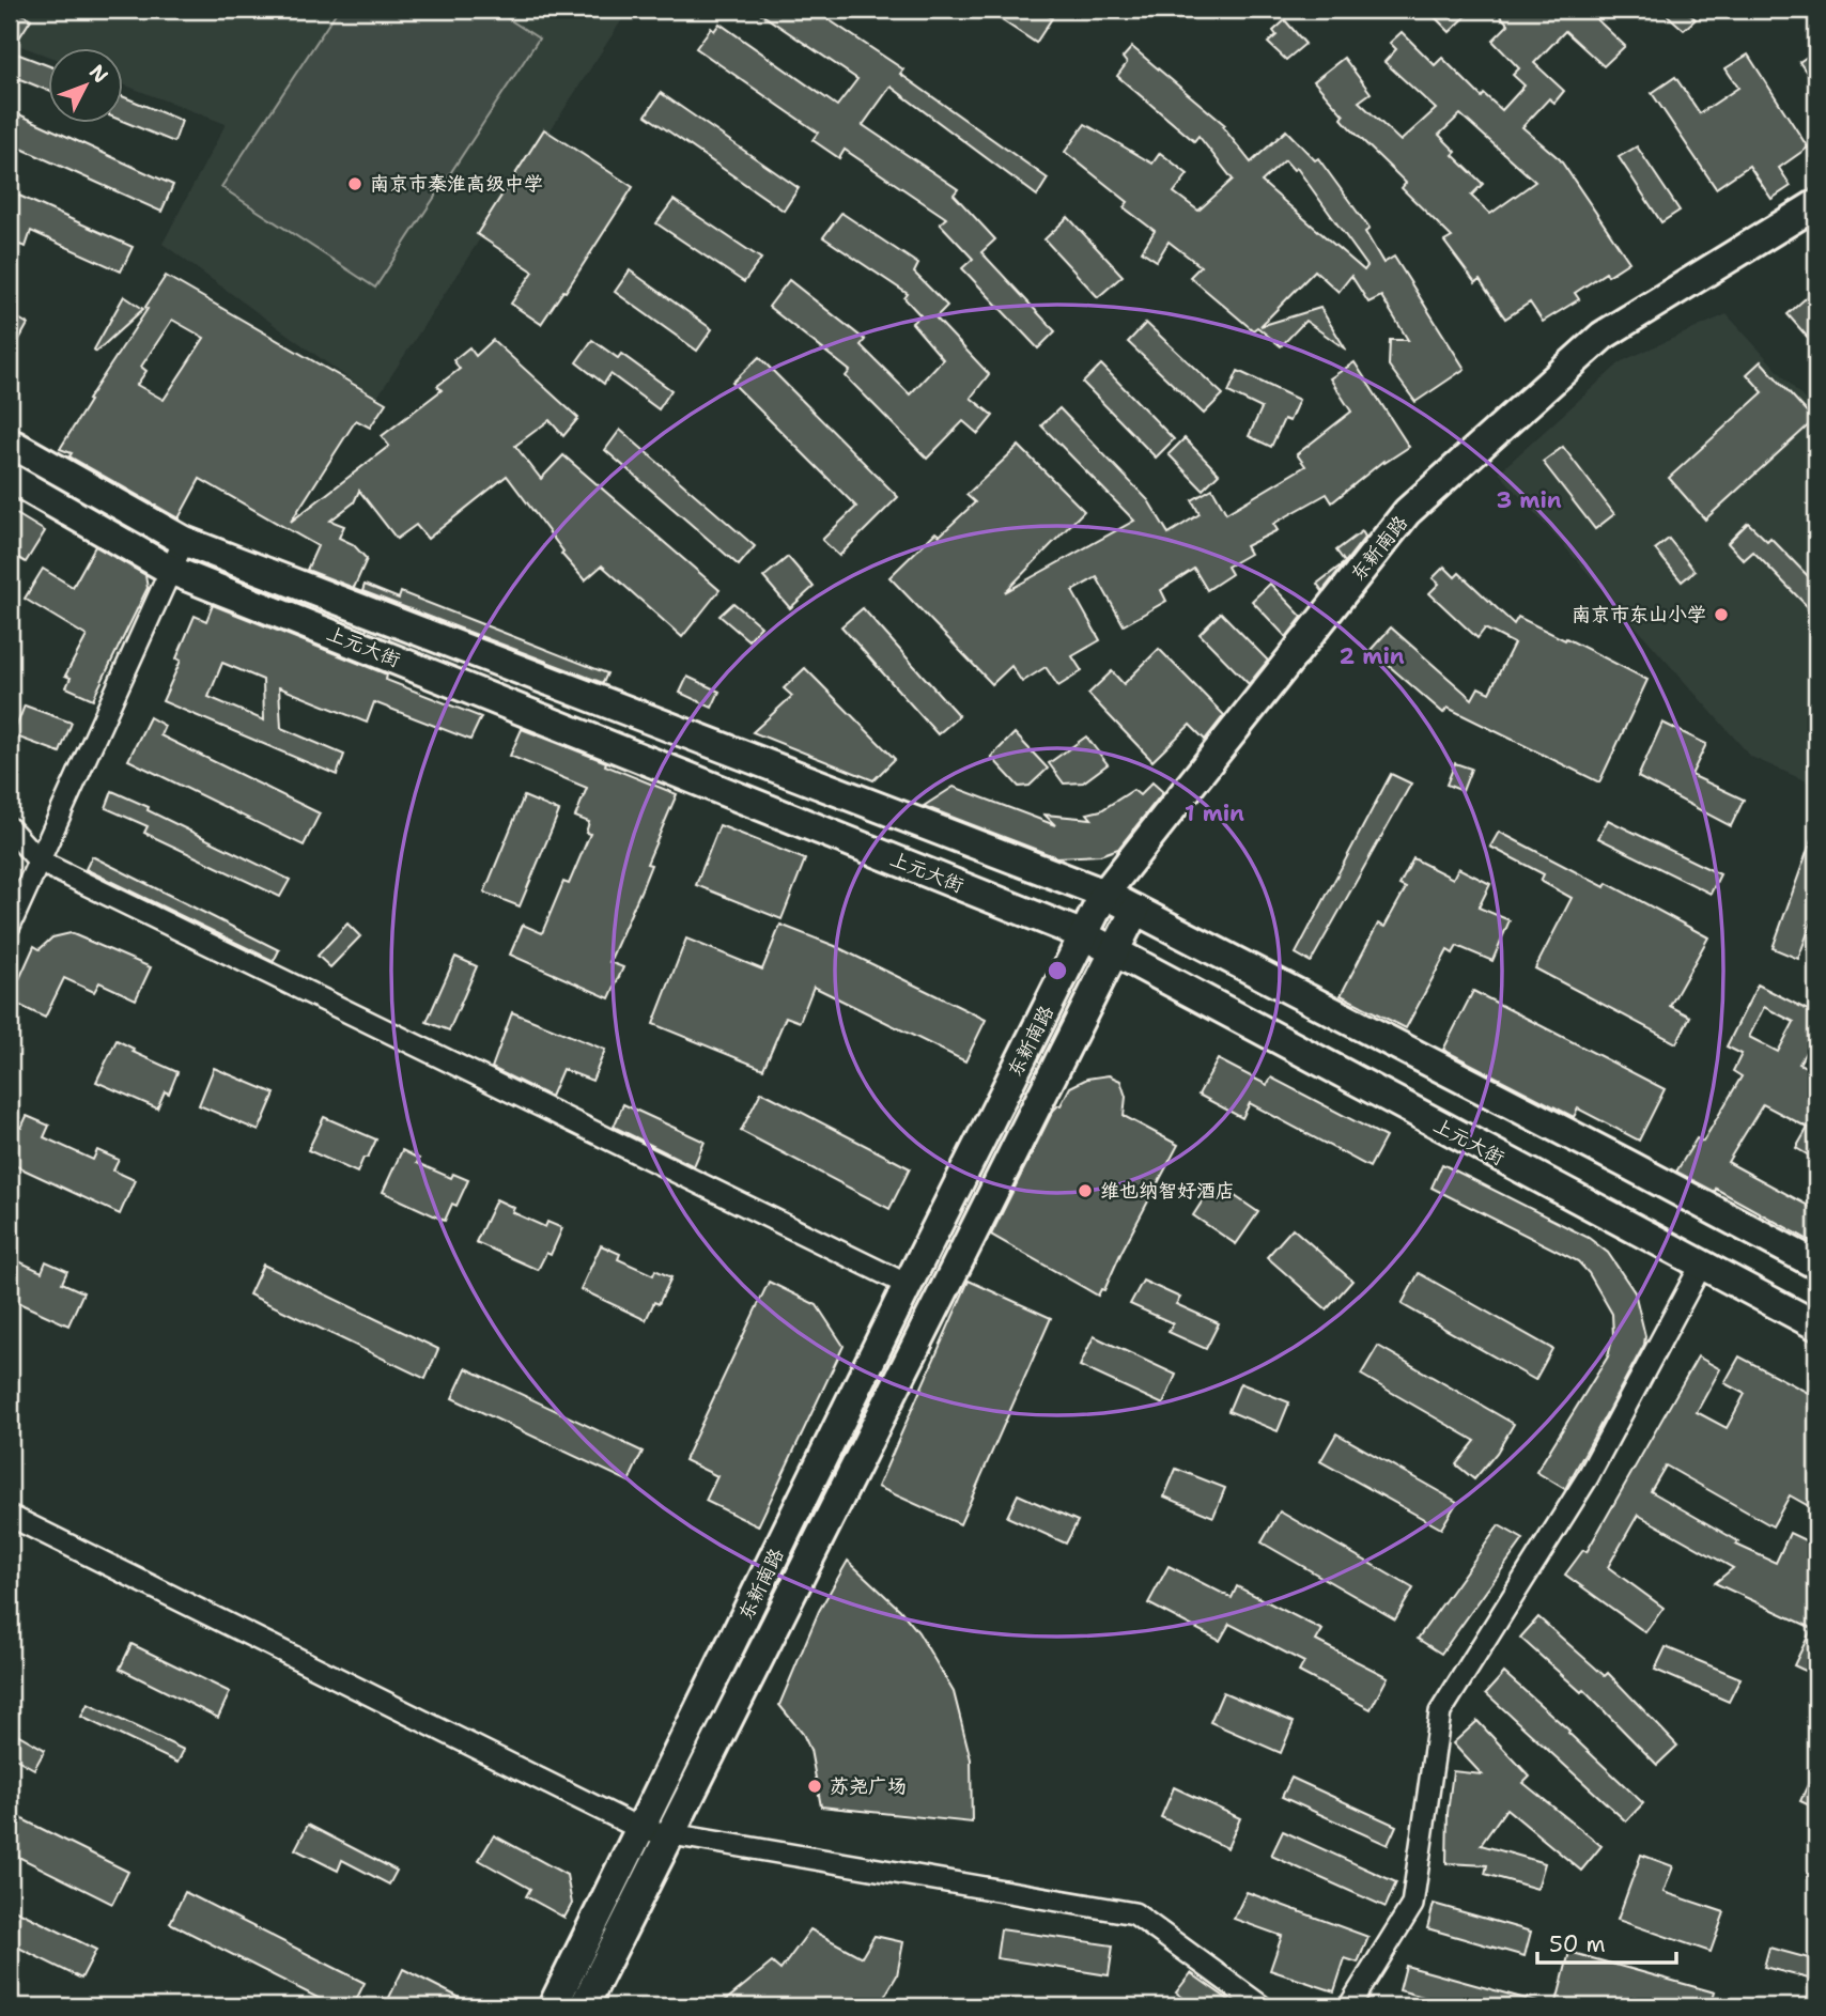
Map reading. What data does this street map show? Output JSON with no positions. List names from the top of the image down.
{
  "streets": {
    "main road": ["东新南路", "上元大街"]
  },
  "crossings": [
    ["东新南路", "上元大街"]
  ],
  "places": [
    "南京市秦淮高级中学",
    "南京市东山小学",
    "维也纳智好酒店",
    "苏尧广场"
  ],
  "scale_bar": "50 m",
  "north": "top right",
  "rings": ["3 min", "2 min", "1 min"]
}
